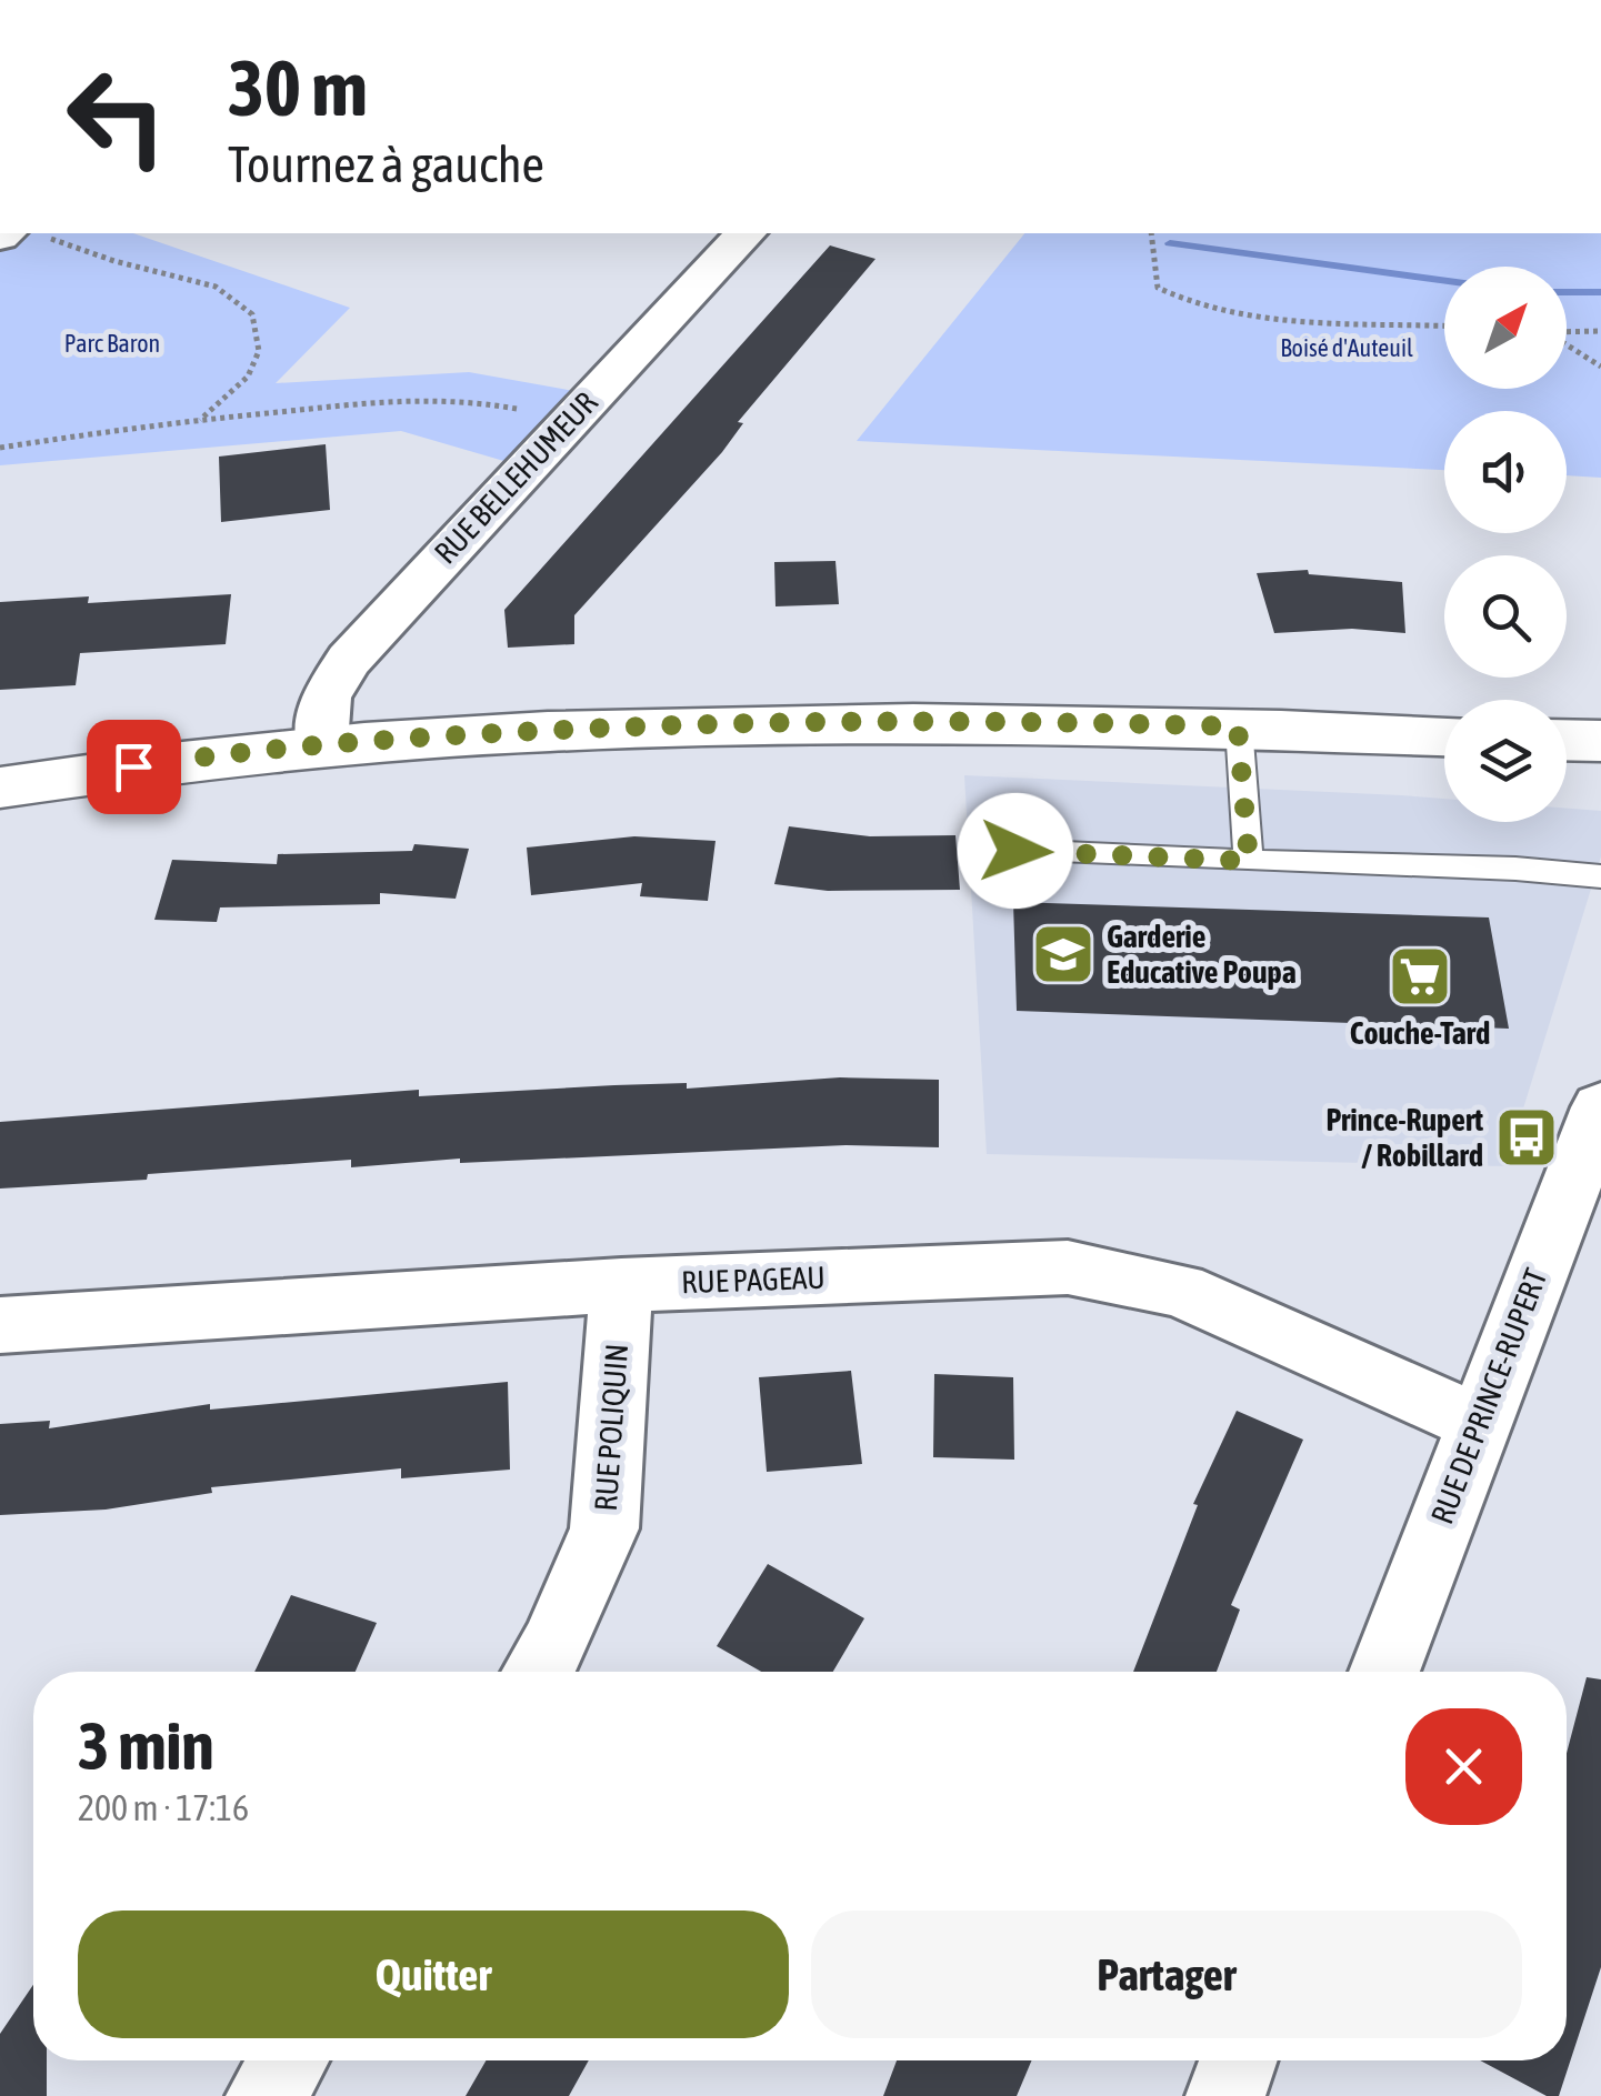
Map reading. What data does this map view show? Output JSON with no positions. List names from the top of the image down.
{
  "streets": {
    "street": [
      "RUE BELLEHUMEUR",
      "RUE PAGEAU",
      "RUE DE PRINCE-RUPERT",
      "RUE POLIQUIN"
    ]
  },
  "crossings": [
    ["RUE PAGEAU", "RUE DE PRINCE-RUPERT"],
    ["RUE PAGEAU", "RUE POLIQUIN"]
  ],
  "parks": ["Parc Baron", "Boisé d'Auteuil"],
  "places": {
    "school or university": ["Garderie Educative Poupa"],
    "supermarket": ["Couche-Tard"],
    "bus stop": ["Prince-Rupert / Robillard"]
  },
  "north": "top right",
  "page": {
    "turn": ["30 m", "Tournez à gauche"],
    "heading": ["3 min", "200 m · 17:16"],
    "buttons": ["Quitter", "Partager"]
  }
}
